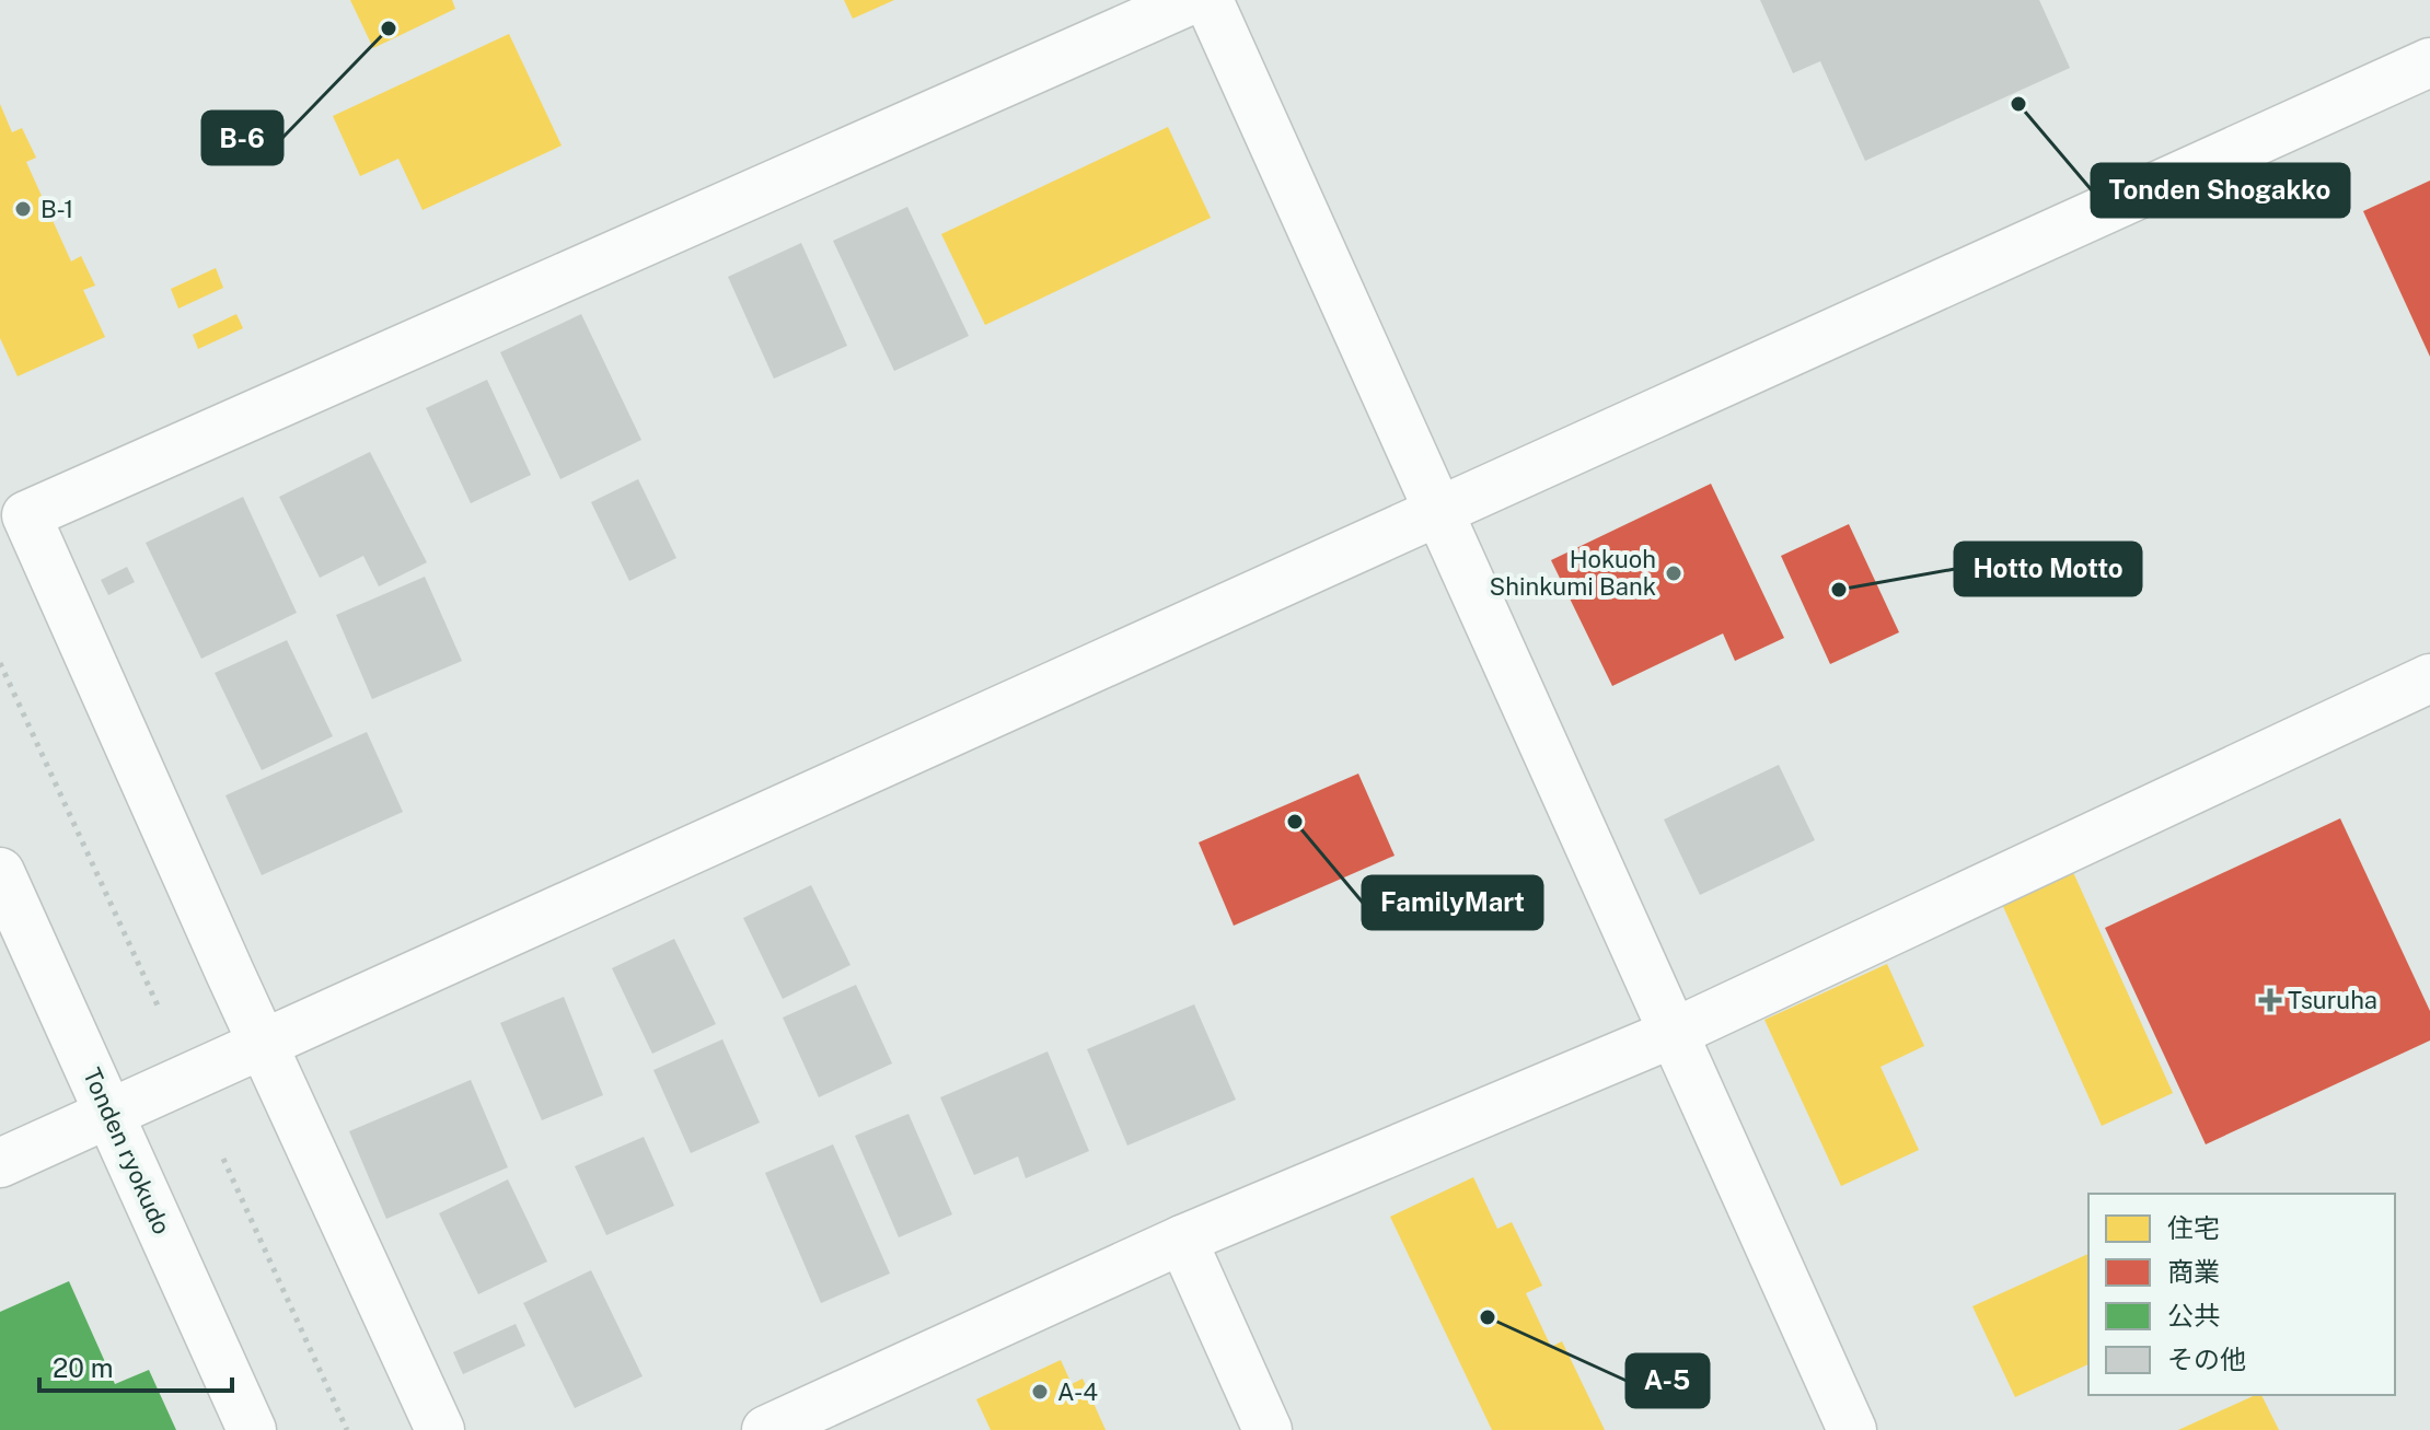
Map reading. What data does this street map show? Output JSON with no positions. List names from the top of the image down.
{
  "streets": {
    "street": ["Tonden ryokudo"]
  },
  "places": {
    "other": [
      "B-6",
      "Tonden Shogakko",
      "B-1",
      "Hokuoh Shinkumi Bank",
      "Hotto Motto",
      "FamilyMart",
      "A-5",
      "A-4"
    ],
    "health": ["Tsuruha"]
  },
  "legend": [
    "住宅",
    "商業",
    "公共",
    "その他"
  ],
  "scale_bar": "20 m"
}
